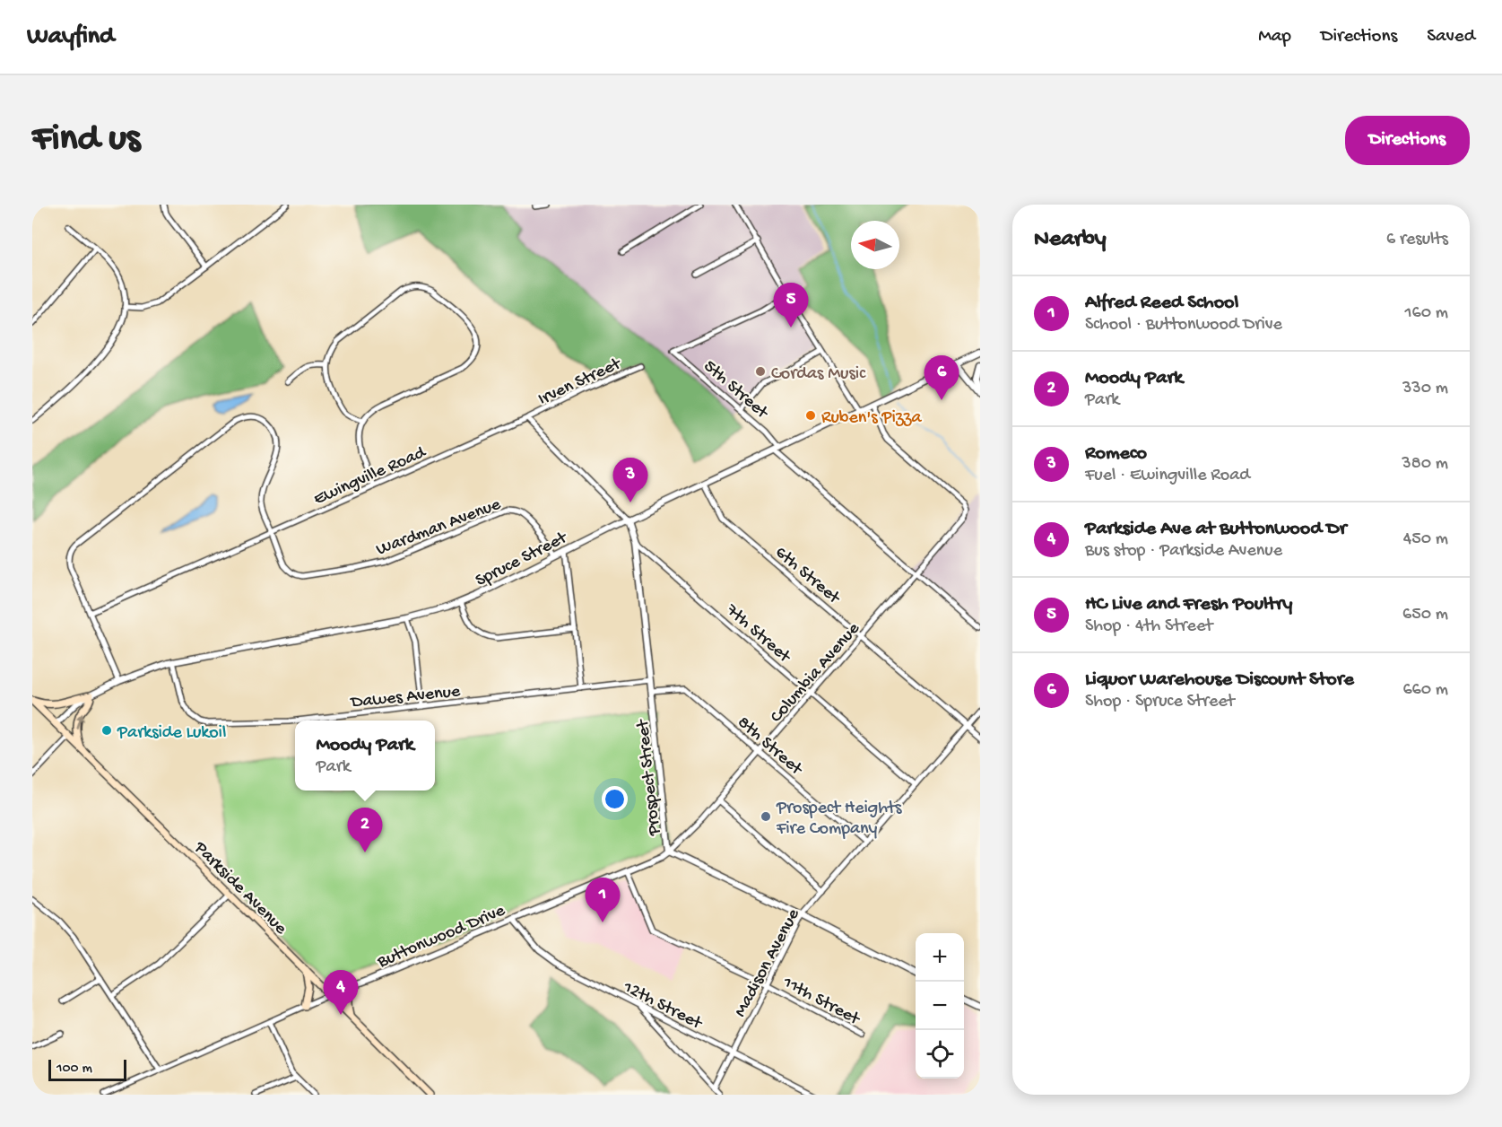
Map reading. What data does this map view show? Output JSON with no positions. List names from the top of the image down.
{
  "streets": {
    "main road": ["Parkside Avenue"],
    "street": [
      "Irven Street",
      "5th Street",
      "Ewingville Road",
      "Wardman Avenue",
      "Spruce Street",
      "6th Street",
      "7th Street",
      "Columbia Avenue",
      "Dawes Avenue",
      "8th Street",
      "Prospect Street",
      "Buttonwood Drive",
      "Madison Avenue",
      "11th Street",
      "12th Street"
    ]
  },
  "crossings": [
    ["Irven Street", "Ewingville Road"],
    ["5th Street", "Spruce Street"],
    ["5th Street", "Columbia Avenue"],
    ["Ewingville Road", "Wardman Avenue"],
    ["Wardman Avenue", "Spruce Street"],
    ["Spruce Street", "6th Street"],
    ["Spruce Street", "Columbia Avenue"],
    ["Spruce Street", "Dawes Avenue"],
    ["Spruce Street", "Prospect Street"],
    ["Spruce Street", "Parkside Avenue"],
    ["6th Street", "Columbia Avenue"],
    ["6th Street", "Madison Avenue"],
    ["7th Street", "Columbia Avenue"],
    ["7th Street", "Prospect Street"],
    ["7th Street", "Madison Avenue"],
    ["Columbia Avenue", "8th Street"],
    ["Columbia Avenue", "Prospect Street"],
    ["Columbia Avenue", "Buttonwood Drive"],
    ["Dawes Avenue", "Prospect Street"],
    ["8th Street", "Prospect Street"],
    ["8th Street", "Madison Avenue"],
    ["Prospect Street", "Buttonwood Drive"],
    ["Prospect Street", "Madison Avenue"],
    ["Parkside Avenue", "Buttonwood Drive"],
    ["Buttonwood Drive", "11th Street"],
    ["Buttonwood Drive", "12th Street"],
    ["Madison Avenue", "11th Street"],
    ["Madison Avenue", "12th Street"]
  ],
  "places": [
    "Cordas Music",
    "Ruben's Pizza",
    "Parkside Lukoil",
    "Prospect Heights Fire Company"
  ],
  "scale_bar": "100 m",
  "north": "left",
  "page": {
    "header": "Wayfind",
    "nav": ["Map", "Directions", "Saved"],
    "buttons": "Directions",
    "title": "Find us",
    "heading": ["Nearby", "6 results"],
    "list": [
      {
        "mark": "1",
        "name": "Alfred Reed School",
        "note": "School · Buttonwood Drive",
        "value": "160 m"
      },
      {
        "mark": "2",
        "name": "Moody Park",
        "note": "Park",
        "value": "330 m"
      },
      {
        "mark": "3",
        "name": "Romeco",
        "note": "Fuel · Ewingville Road",
        "value": "380 m"
      },
      {
        "mark": "4",
        "name": "Parkside Ave at Buttonwood Dr",
        "note": "Bus stop · Parkside Avenue",
        "value": "450 m"
      },
      {
        "mark": "5",
        "name": "HC Live and Fresh Poultry",
        "note": "Shop · 4th Street",
        "value": "650 m"
      },
      {
        "mark": "6",
        "name": "Liquor Warehouse Discount Store",
        "note": "Shop · Spruce Street",
        "value": "660 m"
      }
    ],
    "pins": [
      "5",
      "6",
      "3",
      "2",
      "1",
      "4"
    ],
    "popup": ["Moody Park", "Park"],
    "map_buttons": ["+", "−"],
    "scale": "100 m"
  }
}
